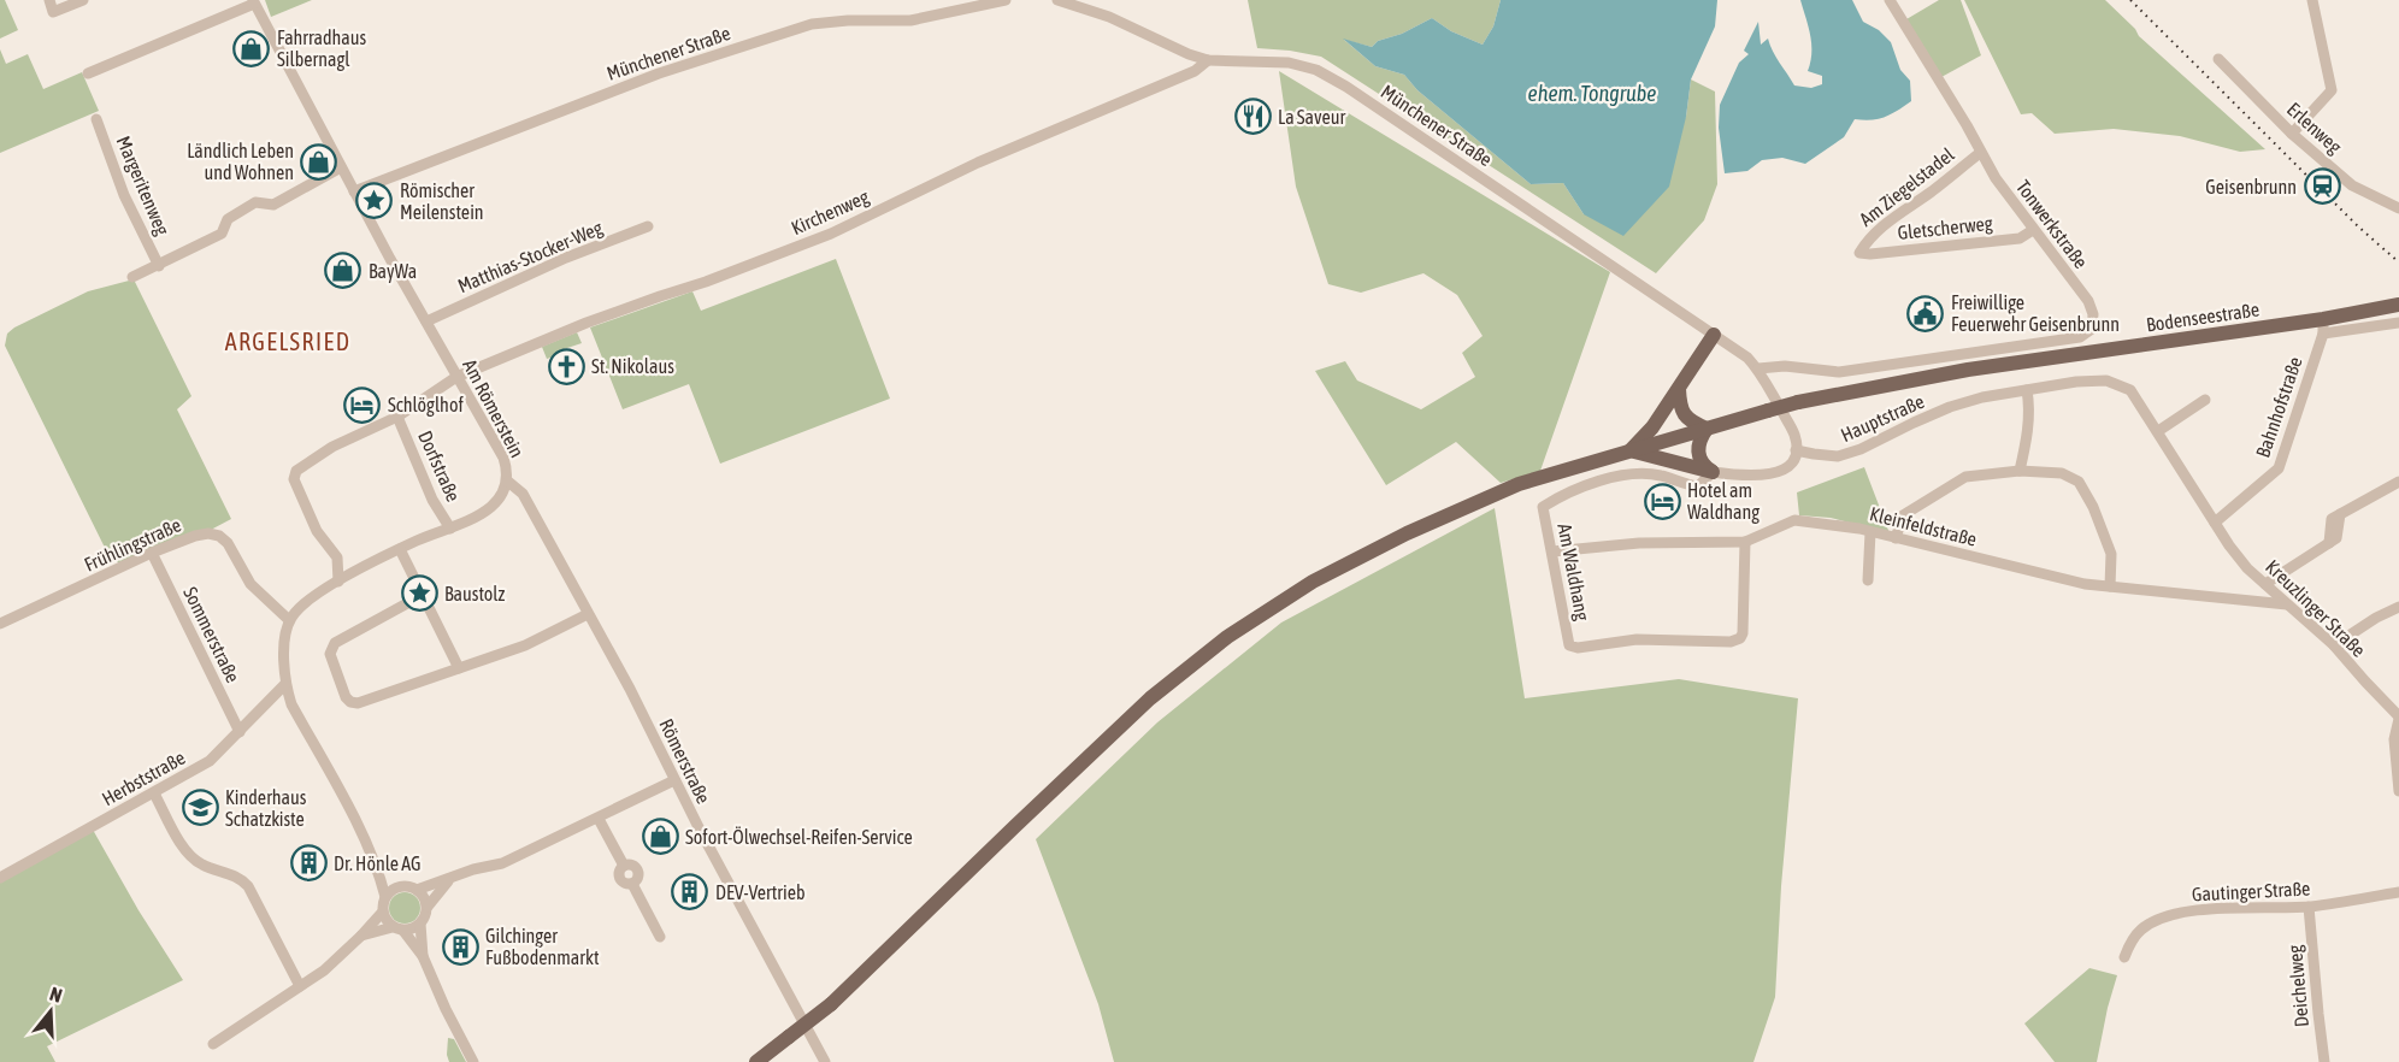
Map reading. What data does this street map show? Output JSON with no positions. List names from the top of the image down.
{
  "streets": {
    "main road": ["Bodenseestraße"],
    "street": [
      "Münchener Straße",
      "Erlenweg",
      "Margeritenweg",
      "Am Ziegelstadel",
      "Kirchenweg",
      "Tonwerkstraße",
      "Gletscherweg",
      "Matthias-Stocker-Weg",
      "Bahnhofstraße",
      "Am Römerstein",
      "Hauptstraße",
      "Dorfstraße",
      "Kleinfeldstraße",
      "Frühlingstraße",
      "Am Waldhang",
      "Kreuzlinger Straße",
      "Sommerstraße",
      "Römerstraße",
      "Herbststraße",
      "Gautinger Straße",
      "Deichelweg"
    ]
  },
  "crossings": [
    ["Münchener Straße", "Kirchenweg"],
    ["Münchener Straße", "Tonwerkstraße"],
    ["Münchener Straße", "Am Römerstein"],
    ["Am Ziegelstadel", "Tonwerkstraße"],
    ["Am Ziegelstadel", "Gletscherweg"],
    ["Kirchenweg", "Am Römerstein"],
    ["Kirchenweg", "Dorfstraße"],
    ["Tonwerkstraße", "Gletscherweg"],
    ["Matthias-Stocker-Weg", "Am Römerstein"],
    ["Bodenseestraße", "Bahnhofstraße"],
    ["Bahnhofstraße", "Hauptstraße"],
    ["Bahnhofstraße", "Kreuzlinger Straße"],
    ["Am Römerstein", "Dorfstraße"],
    ["Am Römerstein", "Frühlingstraße"],
    ["Am Römerstein", "Römerstraße"],
    ["Hauptstraße", "Kreuzlinger Straße"],
    ["Kleinfeldstraße", "Am Waldhang"],
    ["Kleinfeldstraße", "Kreuzlinger Straße"],
    ["Frühlingstraße", "Sommerstraße"],
    ["Sommerstraße", "Herbststraße"],
    ["Gautinger Straße", "Deichelweg"]
  ],
  "districts": ["ARGELSRIED"],
  "water": ["ehem. Tongrube"],
  "places": {
    "shop": [
      "Fahrradhaus Silbernagl",
      "Ländlich Leben und Wohnen",
      "BayWa",
      "Sofort-Ölwechsel-Reifen-Service"
    ],
    "restaurant": ["La Saveur"],
    "station": ["Geisenbrunn"],
    "place": ["Römischer Meilenstein", "Baustolz"],
    "public building": ["Freiwillige Feuerwehr Geisenbrunn"],
    "church": ["St. Nikolaus"],
    "hotel": ["Schlöglhof", "Hotel am Waldhang"],
    "school or university": ["Kinderhaus Schatzkiste"],
    "building": ["Dr. Hönle AG", "DEV-Vertrieb", "Gilchinger Fußbodenmarkt"]
  },
  "north": "top"
}
